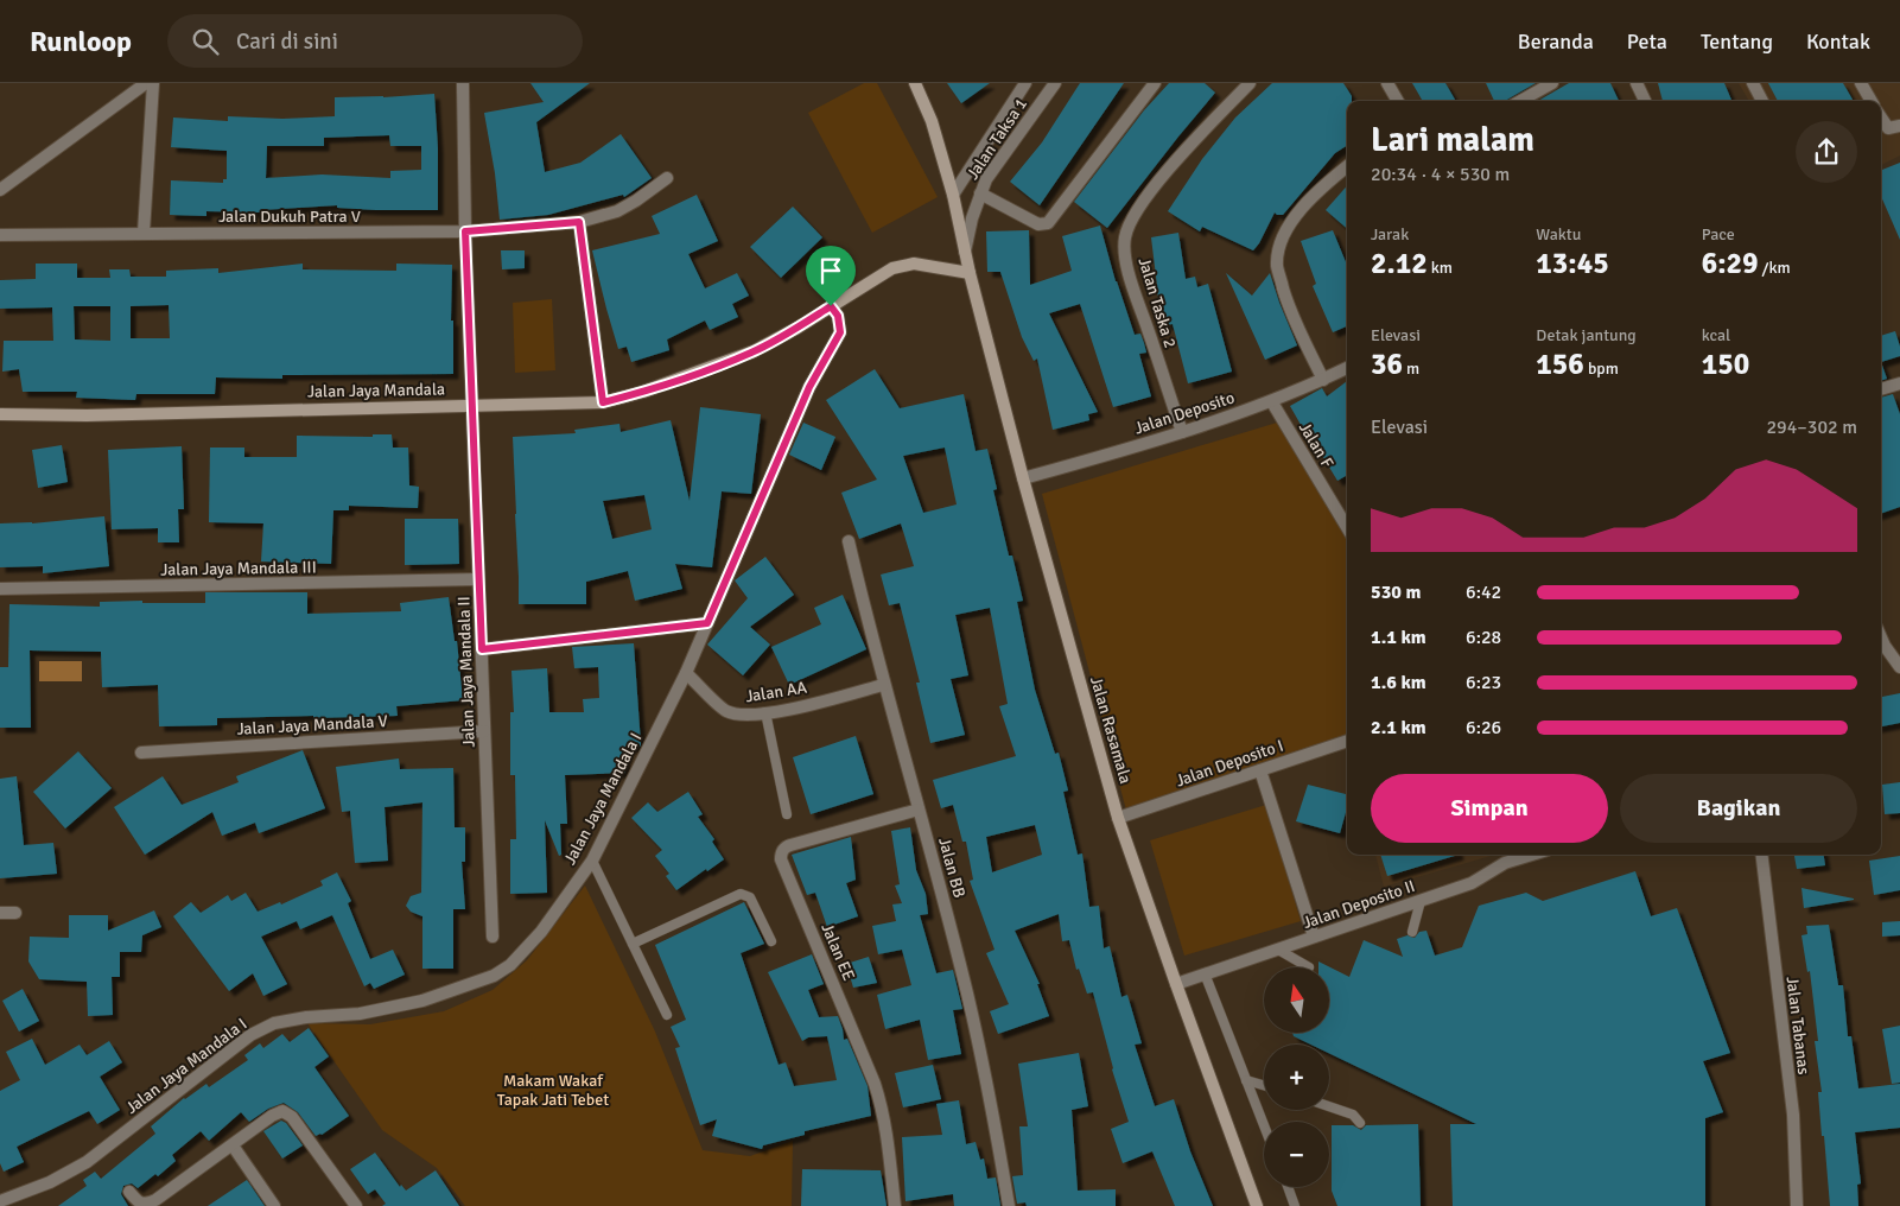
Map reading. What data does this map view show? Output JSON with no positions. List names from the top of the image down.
{
  "streets": {
    "street": [
      "Jalan Taksa 1",
      "Jalan Dukuh Patra V",
      "Jalan Taska 2",
      "Jalan Jaya Mandala",
      "Jalan Deposito",
      "Jalan F",
      "Jalan Jaya Mandala III",
      "Jalan Jaya Mandala II",
      "Jalan AA",
      "Jalan Jaya Mandala V",
      "Jalan Rasamala",
      "Jalan Deposito I",
      "Jalan Jaya Mandala I",
      "Jalan BB",
      "Jalan Deposito II",
      "Jalan EE",
      "Jalan Tabanas"
    ]
  },
  "crossings": [
    ["Jalan Taksa 1", "Jalan Rasamala"],
    ["Jalan Dukuh Patra V", "Jalan Jaya Mandala II"],
    ["Jalan Taska 2", "Jalan Deposito"],
    ["Jalan Jaya Mandala", "Jalan Jaya Mandala II"],
    ["Jalan Jaya Mandala", "Jalan Rasamala"],
    ["Jalan Jaya Mandala", "Jalan Jaya Mandala I"],
    ["Jalan Deposito", "Jalan F"],
    ["Jalan Deposito", "Jalan Rasamala"],
    ["Jalan Jaya Mandala III", "Jalan Jaya Mandala II"],
    ["Jalan Jaya Mandala II", "Jalan Jaya Mandala V"],
    ["Jalan AA", "Jalan Jaya Mandala I"],
    ["Jalan AA", "Jalan BB"],
    ["Jalan Rasamala", "Jalan Deposito I"],
    ["Jalan Rasamala", "Jalan Deposito II"],
    ["Jalan BB", "Jalan EE"]
  ],
  "parks": ["Makam Wakaf Tapak Jati Tebet"],
  "north": "top",
  "page": {
    "header": "Runloop",
    "search": "Cari di sini",
    "nav": [
      "Beranda",
      "Peta",
      "Tentang",
      "Kontak"
    ],
    "heading": ["Lari malam", "20:34 · 4 × 530 m"],
    "stats": [
      ["Jarak", "2.12 km"],
      ["Waktu", "13:45"],
      ["Pace", "6:29 /km"],
      ["Elevasi", "36 m"],
      ["Detak jantung", "156 bpm"],
      ["kcal", "150"]
    ],
    "chart": ["Elevasi", "294–302 m"],
    "list": [
      {
        "name": "530 m",
        "note": "6:42"
      },
      {
        "name": "1.1 km",
        "note": "6:28"
      },
      {
        "name": "1.6 km",
        "note": "6:23"
      },
      {
        "name": "2.1 km",
        "note": "6:26"
      }
    ],
    "buttons": ["Simpan", "Bagikan"],
    "map_buttons": ["+", "−"]
  }
}
